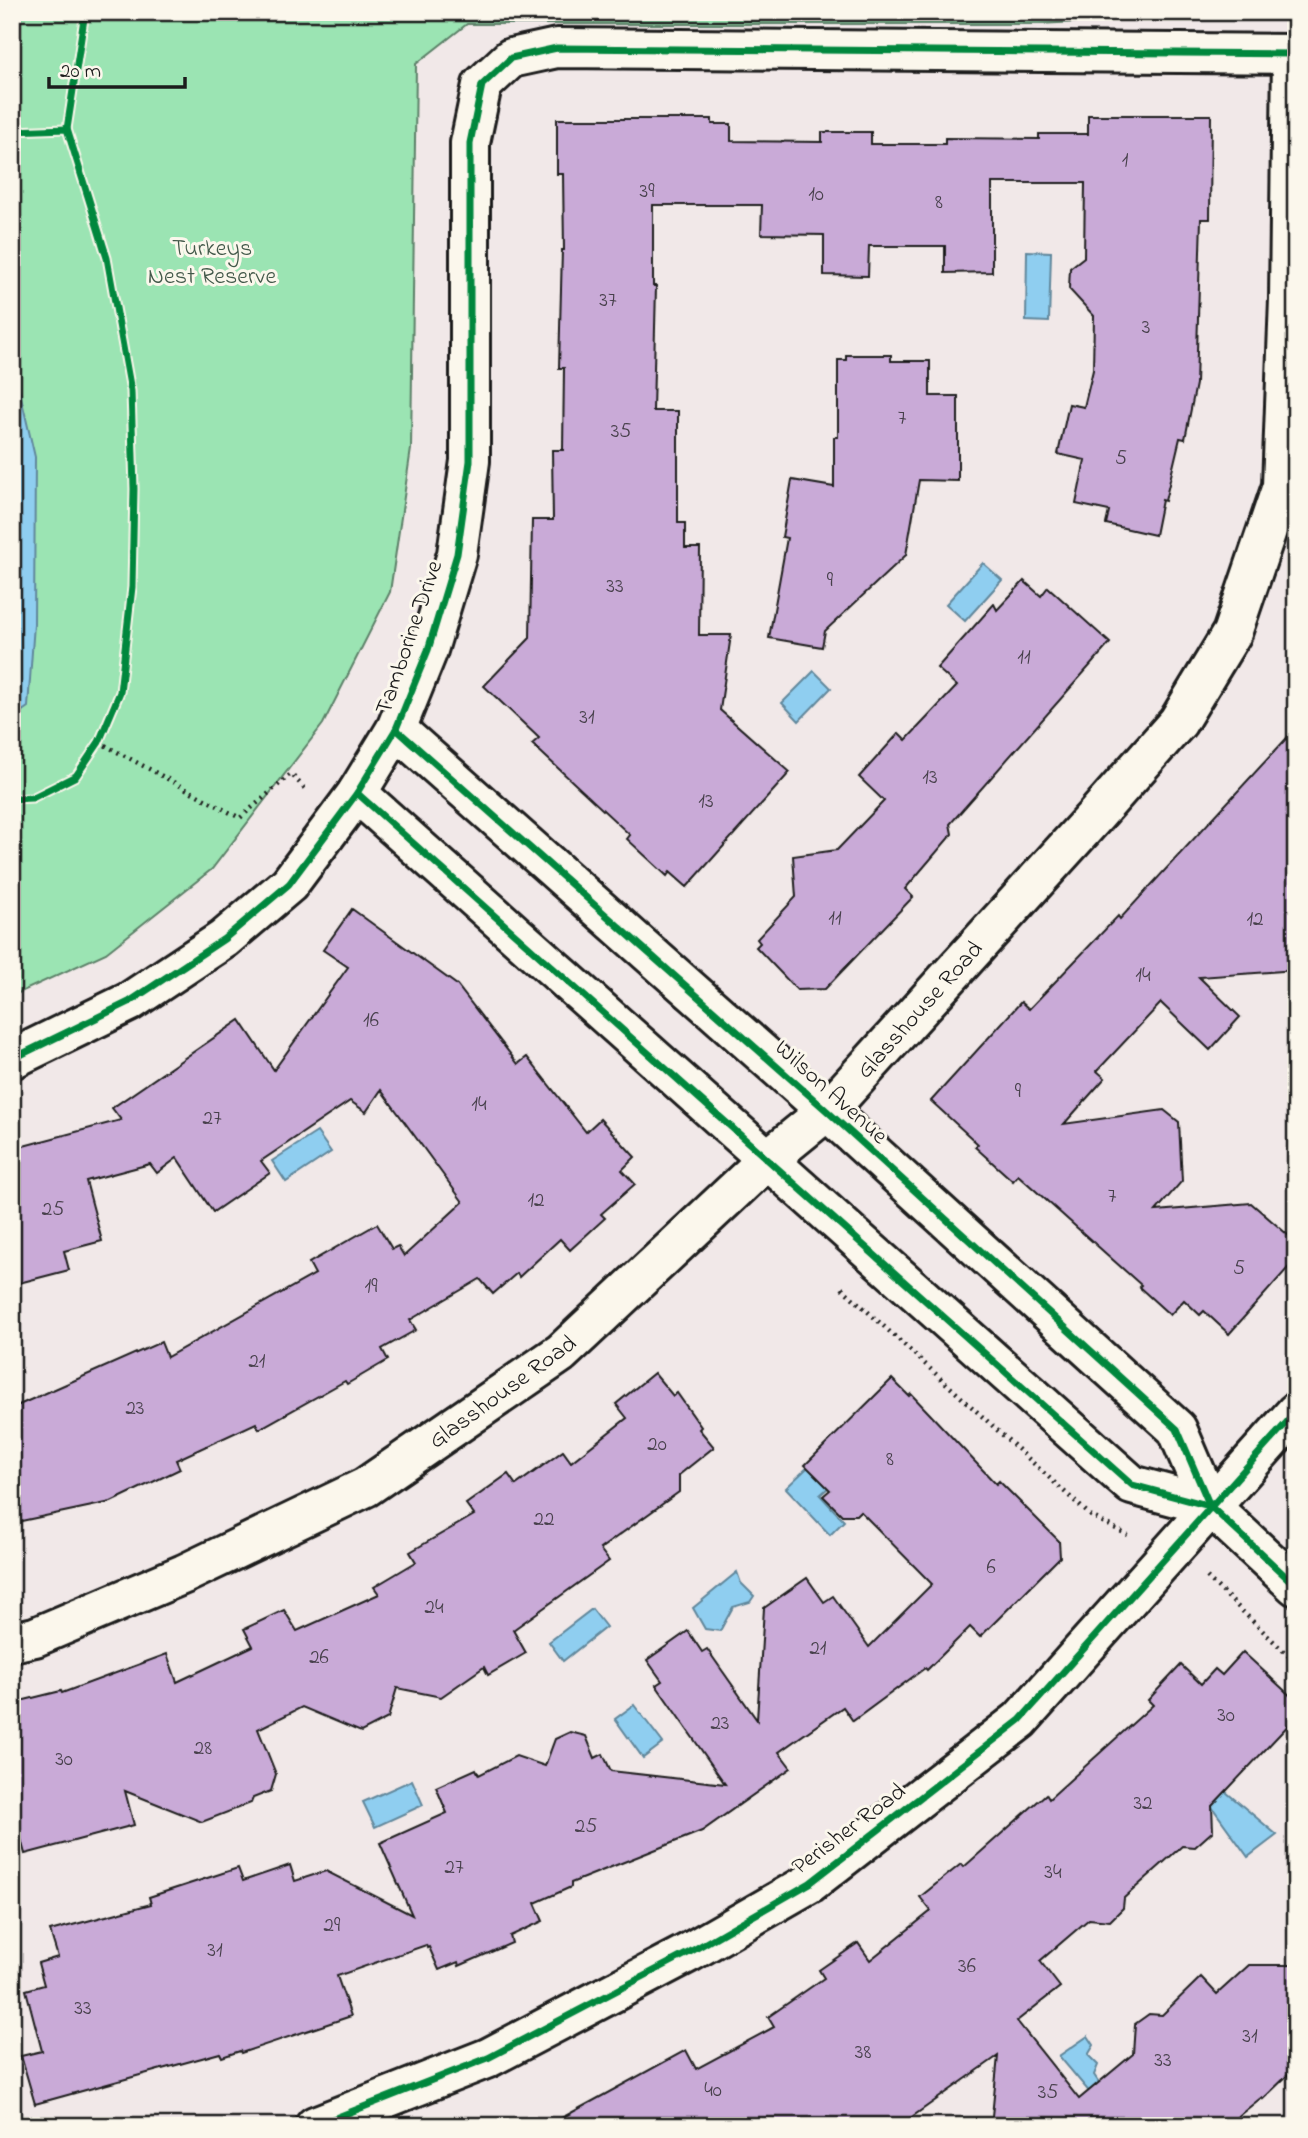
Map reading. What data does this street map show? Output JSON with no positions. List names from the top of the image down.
{
  "streets": {
    "street": [
      "Tamborine Drive",
      "Glasshouse Road",
      "Wilson Avenue",
      "Perisher Road"
    ]
  },
  "crossings": [
    ["Tamborine Drive", "Glasshouse Road"],
    ["Tamborine Drive", "Wilson Avenue"],
    ["Glasshouse Road", "Wilson Avenue"],
    ["Wilson Avenue", "Perisher Road"]
  ],
  "parks": ["Turkeys Nest Reserve"],
  "house_numbers": [
    "1",
    "39",
    "10",
    "8",
    "37",
    "3",
    "7",
    "35",
    "5",
    "9",
    "33",
    "11",
    "31",
    "13",
    "13",
    "11",
    "12",
    "14",
    "16",
    "9",
    "14",
    "27",
    "7",
    "12",
    "25",
    "5",
    "19",
    "21",
    "23",
    "20",
    "8",
    "22",
    "6",
    "24",
    "21",
    "26",
    "30",
    "23",
    "28",
    "30",
    "32",
    "25",
    "27",
    "34",
    "29",
    "31",
    "36",
    "33",
    "31",
    "38",
    "33",
    "40",
    "35"
  ],
  "scale_bar": "20 m"
}
